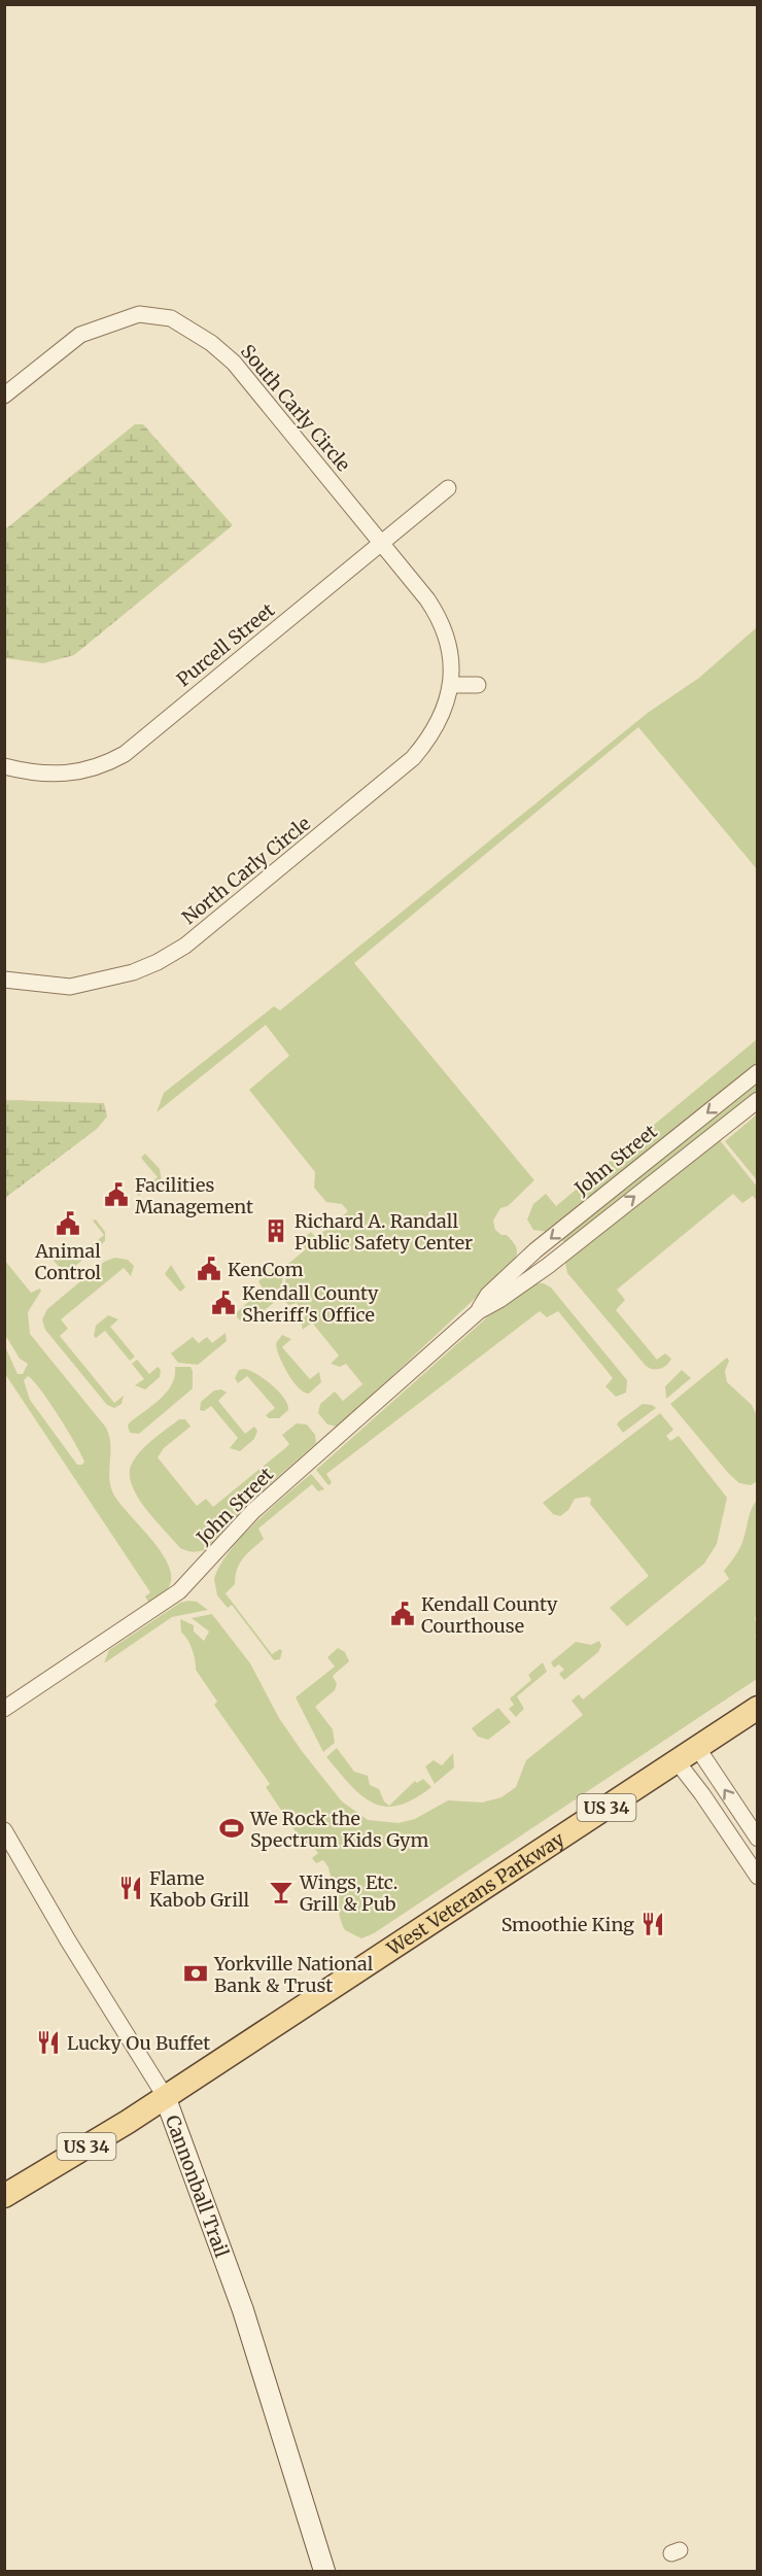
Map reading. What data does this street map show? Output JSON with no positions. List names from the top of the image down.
{
  "streets": {
    "main road": ["US 34", "West Veterans Parkway", "Cannonball Trail"],
    "street": [
      "South Carly Circle",
      "Purcell Street",
      "North Carly Circle",
      "John Street"
    ]
  },
  "crossings": [
    ["South Carly Circle", "Purcell Street"],
    ["South Carly Circle", "North Carly Circle"],
    ["Purcell Street", "North Carly Circle"],
    ["West Veterans Parkway", "Cannonball Trail"]
  ],
  "places": {
    "public building": [
      "Facilities Management",
      "Animal Control",
      "KenCom",
      "Kendall County Sheriff's Office",
      "Kendall County Courthouse"
    ],
    "building": ["Richard A. Randall Public Safety Center"],
    "sports": ["We Rock the Spectrum Kids Gym"],
    "restaurant": ["Flame Kabob Grill", "Smoothie King", "Lucky Ou Buffet"],
    "bar": ["Wings, Etc. Grill & Pub"],
    "bank": ["Yorkville National Bank & Trust"]
  }
}
